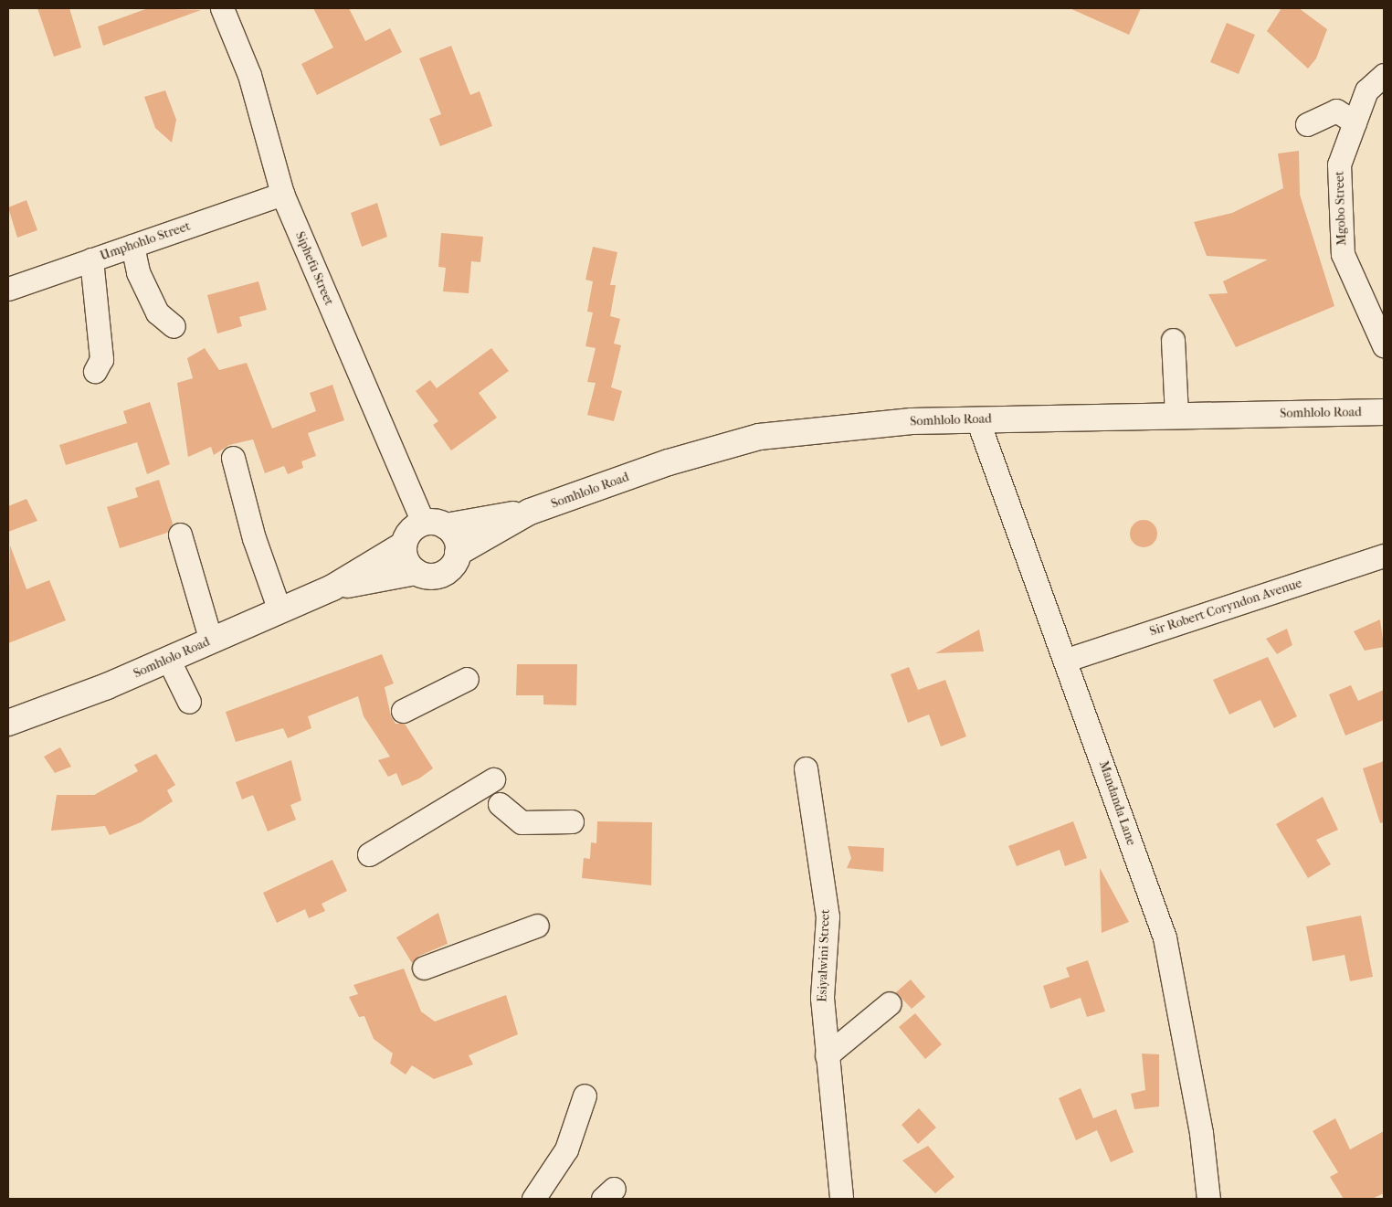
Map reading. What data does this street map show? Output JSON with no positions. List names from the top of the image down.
{
  "streets": {
    "main road": ["Somhlolo Road"],
    "street": [
      "Mgobo Street",
      "Umphohlo Street",
      "Siphefu Street",
      "Sir Robert Coryndon Avenue",
      "Mandanda Lane",
      "Esiyalwini Street"
    ]
  },
  "crossings": [
    ["Umphohlo Street", "Siphefu Street"],
    ["Siphefu Street", "Somhlolo Road"],
    ["Somhlolo Road", "Mandanda Lane"],
    ["Sir Robert Coryndon Avenue", "Mandanda Lane"]
  ]
}
